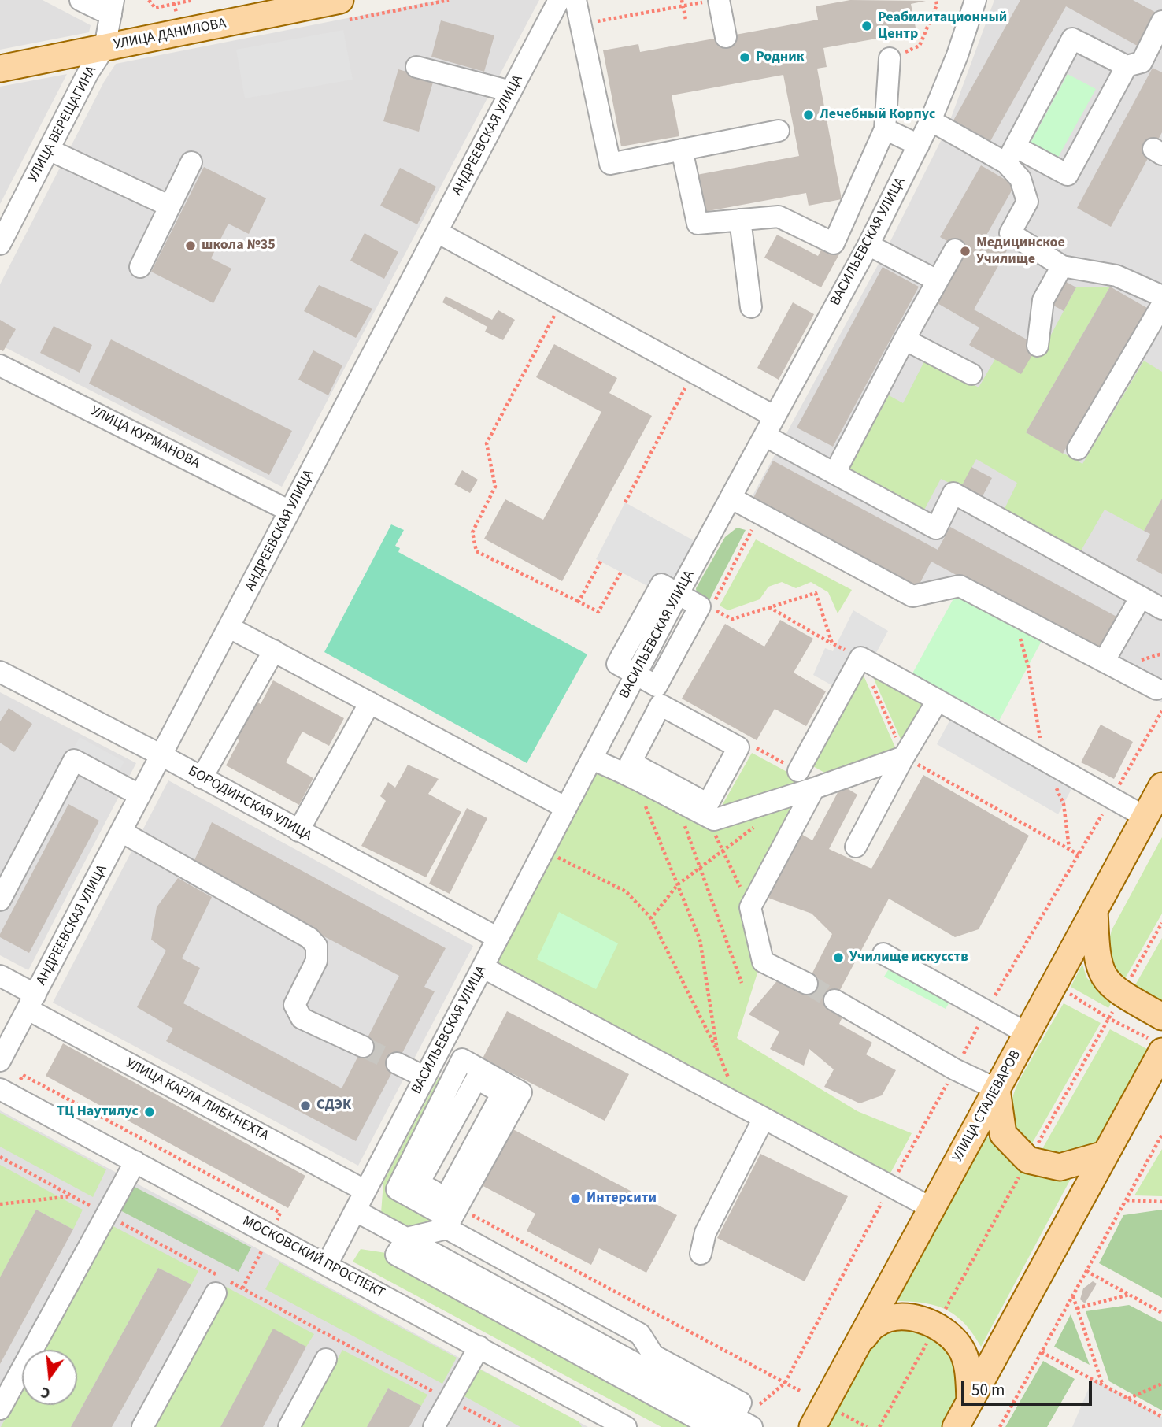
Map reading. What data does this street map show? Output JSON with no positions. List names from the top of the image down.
{
  "streets": {
    "main road": ["УЛИЦА ДАНИЛОВА", "УЛИЦА СТАЛЕВАРОВ"],
    "street": [
      "УЛИЦА ВЕРЕЩАГИНА",
      "АНДРЕЕВСКАЯ УЛИЦА",
      "ВАСИЛЬЕВСКАЯ УЛИЦА",
      "УЛИЦА КУРМАНОВА",
      "БОРОДИНСКАЯ УЛИЦА",
      "УЛИЦА КАРЛА ЛИБКНЕХТА",
      "МОСКОВСКИЙ ПРОСПЕКТ"
    ]
  },
  "crossings": [
    ["УЛИЦА ДАНИЛОВА", "УЛИЦА ВЕРЕЩАГИНА"],
    ["АНДРЕЕВСКАЯ УЛИЦА", "УЛИЦА КУРМАНОВА"],
    ["АНДРЕЕВСКАЯ УЛИЦА", "БОРОДИНСКАЯ УЛИЦА"],
    ["АНДРЕЕВСКАЯ УЛИЦА", "УЛИЦА КАРЛА ЛИБКНЕХТА"],
    ["ВАСИЛЬЕВСКАЯ УЛИЦА", "БОРОДИНСКАЯ УЛИЦА"],
    ["ВАСИЛЬЕВСКАЯ УЛИЦА", "УЛИЦА КАРЛА ЛИБКНЕХТА"],
    ["ВАСИЛЬЕВСКАЯ УЛИЦА", "МОСКОВСКИЙ ПРОСПЕКТ"]
  ],
  "places": [
    "Реабилитационный Центр",
    "Родник",
    "Лечебный Корпус",
    "школа №35",
    "Медицинское Училище",
    "Училище искусств",
    "СДЭК",
    "ТЦ Наутилус",
    "Интерсити"
  ],
  "scale_bar": "50 m",
  "north": "bottom"
}
